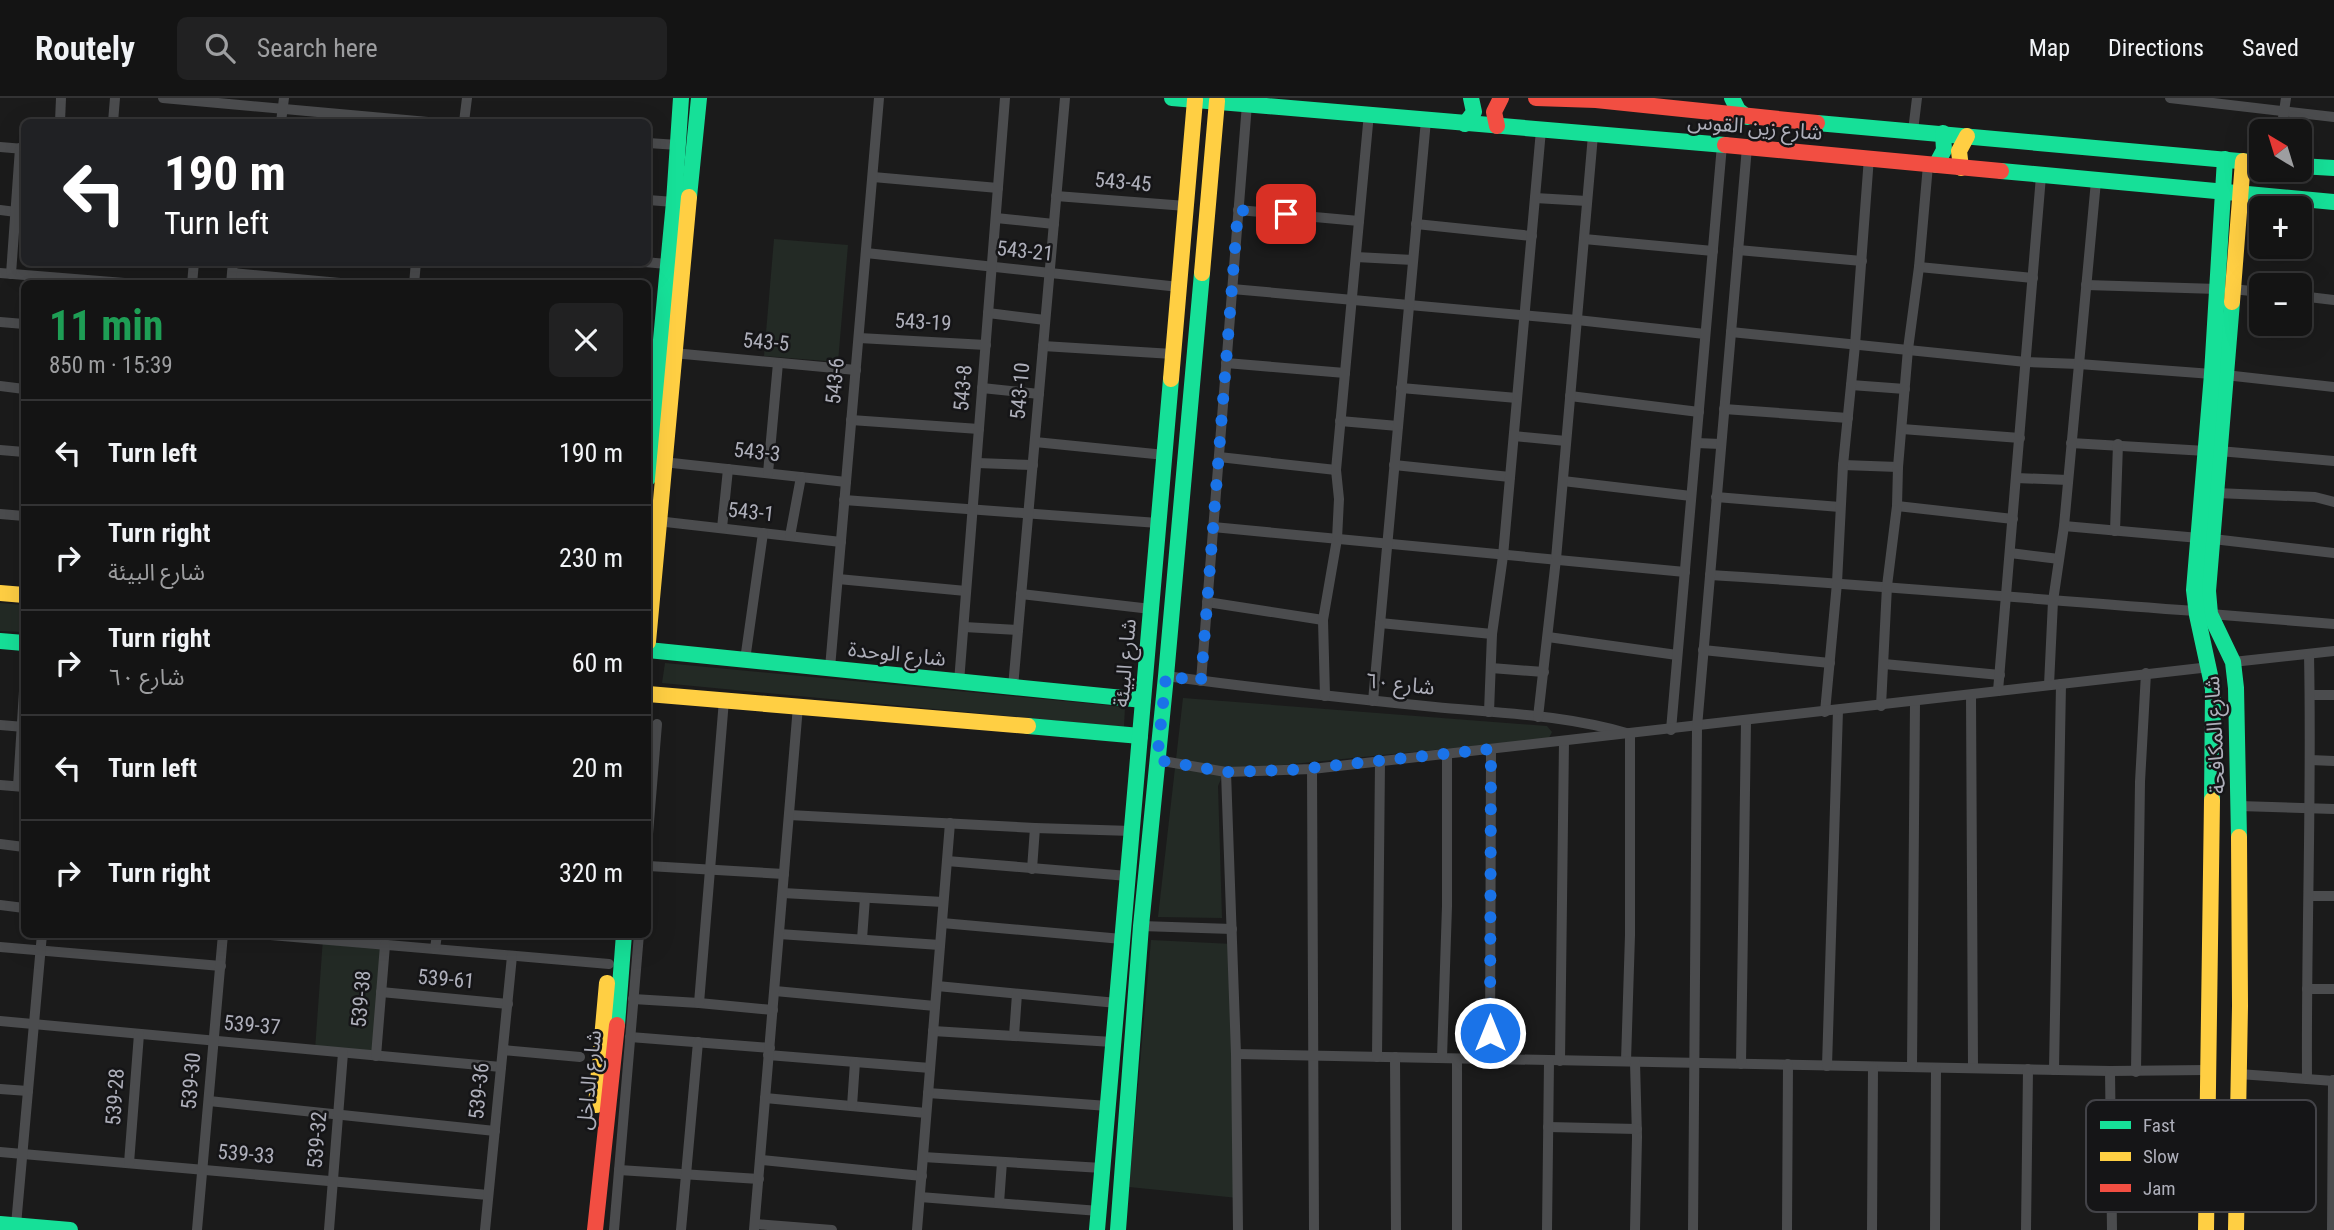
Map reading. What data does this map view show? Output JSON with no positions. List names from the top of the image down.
{
  "streets": {
    "street": [
      "شارع زين القوس",
      "543-45",
      "543-21",
      "543-19",
      "543-5",
      "543-6",
      "543-8",
      "543-10",
      "543-3",
      "543-1",
      "شارع الوحدة",
      "شارع البيئة",
      "شارع ٦٠",
      "شارع المكافحة",
      "539-61",
      "539-38",
      "539-37",
      "شارع الداخل",
      "539-30",
      "539-36",
      "539-28",
      "539-32",
      "539-33"
    ]
  },
  "crossings": [
    ["شارع زين القوس", "شارع البيئة"],
    ["شارع زين القوس", "شارع المكافحة"],
    ["543-45", "543-10"],
    ["543-45", "شارع البيئة"],
    ["543-21", "543-6"],
    ["543-21", "543-8"],
    ["543-21", "543-10"],
    ["543-21", "شارع البيئة"],
    ["543-19", "543-6"],
    ["543-19", "543-8"],
    ["543-5", "543-6"],
    ["543-6", "543-3"],
    ["543-6", "543-1"],
    ["543-6", "شارع الوحدة"],
    ["543-8", "شارع الوحدة"],
    ["543-10", "شارع الوحدة"],
    ["شارع الوحدة", "شارع البيئة"],
    ["شارع البيئة", "شارع ٦٠"],
    ["539-61", "539-38"],
    ["539-61", "539-36"],
    ["539-38", "539-37"],
    ["539-37", "539-30"],
    ["539-37", "539-36"],
    ["539-37", "539-28"],
    ["539-37", "539-32"],
    ["539-30", "539-33"],
    ["539-36", "539-33"],
    ["539-28", "539-33"],
    ["539-32", "539-33"]
  ],
  "legend": ["Fast", "Slow", "Jam"],
  "north": "top left",
  "page": {
    "header": "Routely",
    "search": "Search here",
    "nav": ["Map", "Directions", "Saved"],
    "map_buttons": ["+", "−"],
    "turn": ["190 m", "Turn left"],
    "heading": ["11 min", "850 m · 15:39"],
    "list": [
      {
        "name": "Turn left",
        "value": "190 m"
      },
      {
        "name": "Turn right",
        "note": "شارع البيئة",
        "value": "230 m"
      },
      {
        "name": "Turn right",
        "note": "شارع ٦٠",
        "value": "60 m"
      },
      {
        "name": "Turn left",
        "value": "20 m"
      },
      {
        "name": "Turn right",
        "value": "320 m"
      }
    ]
  }
}
